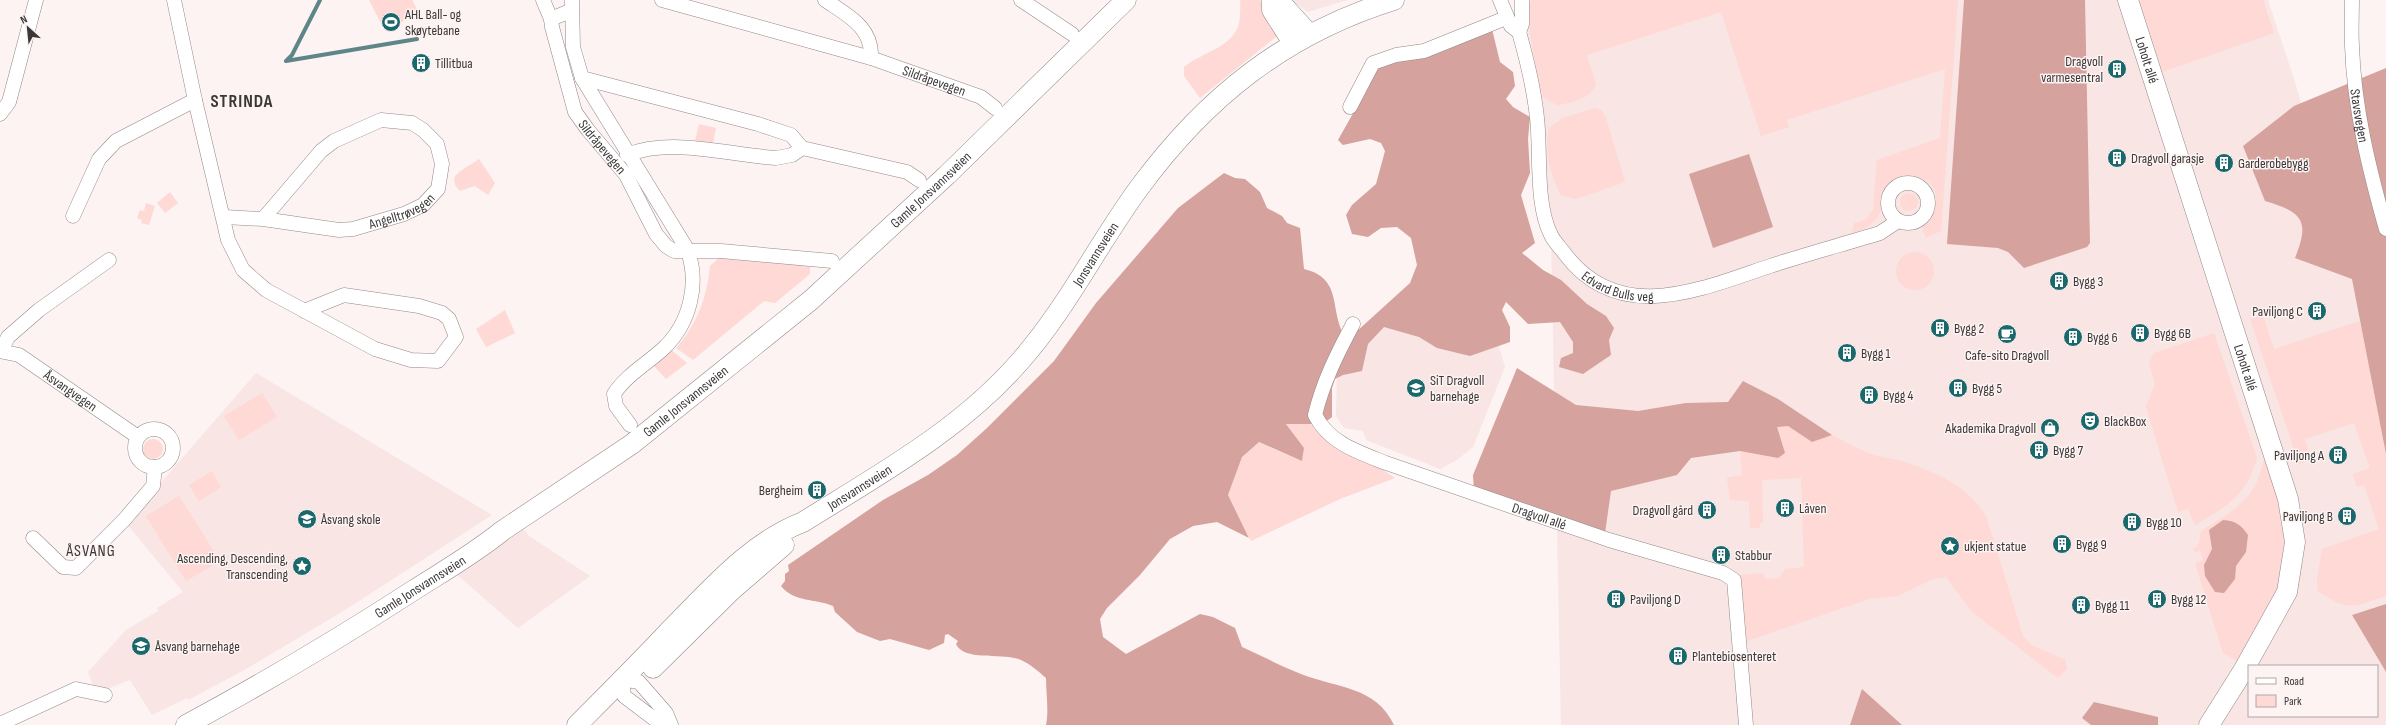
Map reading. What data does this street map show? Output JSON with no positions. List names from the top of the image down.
{
  "streets": {
    "street": [
      "Loholt allé",
      "Sildråpevegen",
      "Stavsvegen",
      "Gamle Jonsvannsveien",
      "Angelltrøvegen",
      "Jonsvannsveien",
      "Edvard Bulls veg",
      "Åsvangvegen",
      "Dragvoll allé"
    ]
  },
  "districts": ["STRINDA", "ÅSVANG"],
  "places": {
    "sports": ["AHL Ball- og Skøytebane"],
    "building": [
      "Tillitbua",
      "Dragvoll varmesentral",
      "Dragvoll garasje",
      "Garderobebygg",
      "Bygg 3",
      "Paviljong C",
      "Bygg 2",
      "Bygg 6B",
      "Bygg 6",
      "Bygg 1",
      "Bygg 5",
      "Bygg 4",
      "Bygg 7",
      "Paviljong A",
      "Bergheim",
      "Låven",
      "Dragvoll gård",
      "Paviljong B",
      "Bygg 10",
      "Bygg 9",
      "Stabbur",
      "Paviljong D",
      "Bygg 12",
      "Bygg 11",
      "Plantebiosenteret"
    ],
    "cafe": ["Cafe-sito Dragvoll"],
    "school or university": ["SiT Dragvoll barnehage", "Åsvang skole", "Åsvang barnehage"],
    "theatre": ["BlackBox"],
    "shop": ["Akademika Dragvoll"],
    "place": ["ukjent statue", "Ascending, Descending, Transcending"]
  },
  "legend": ["Road", "Park"],
  "north": "top left"
}
